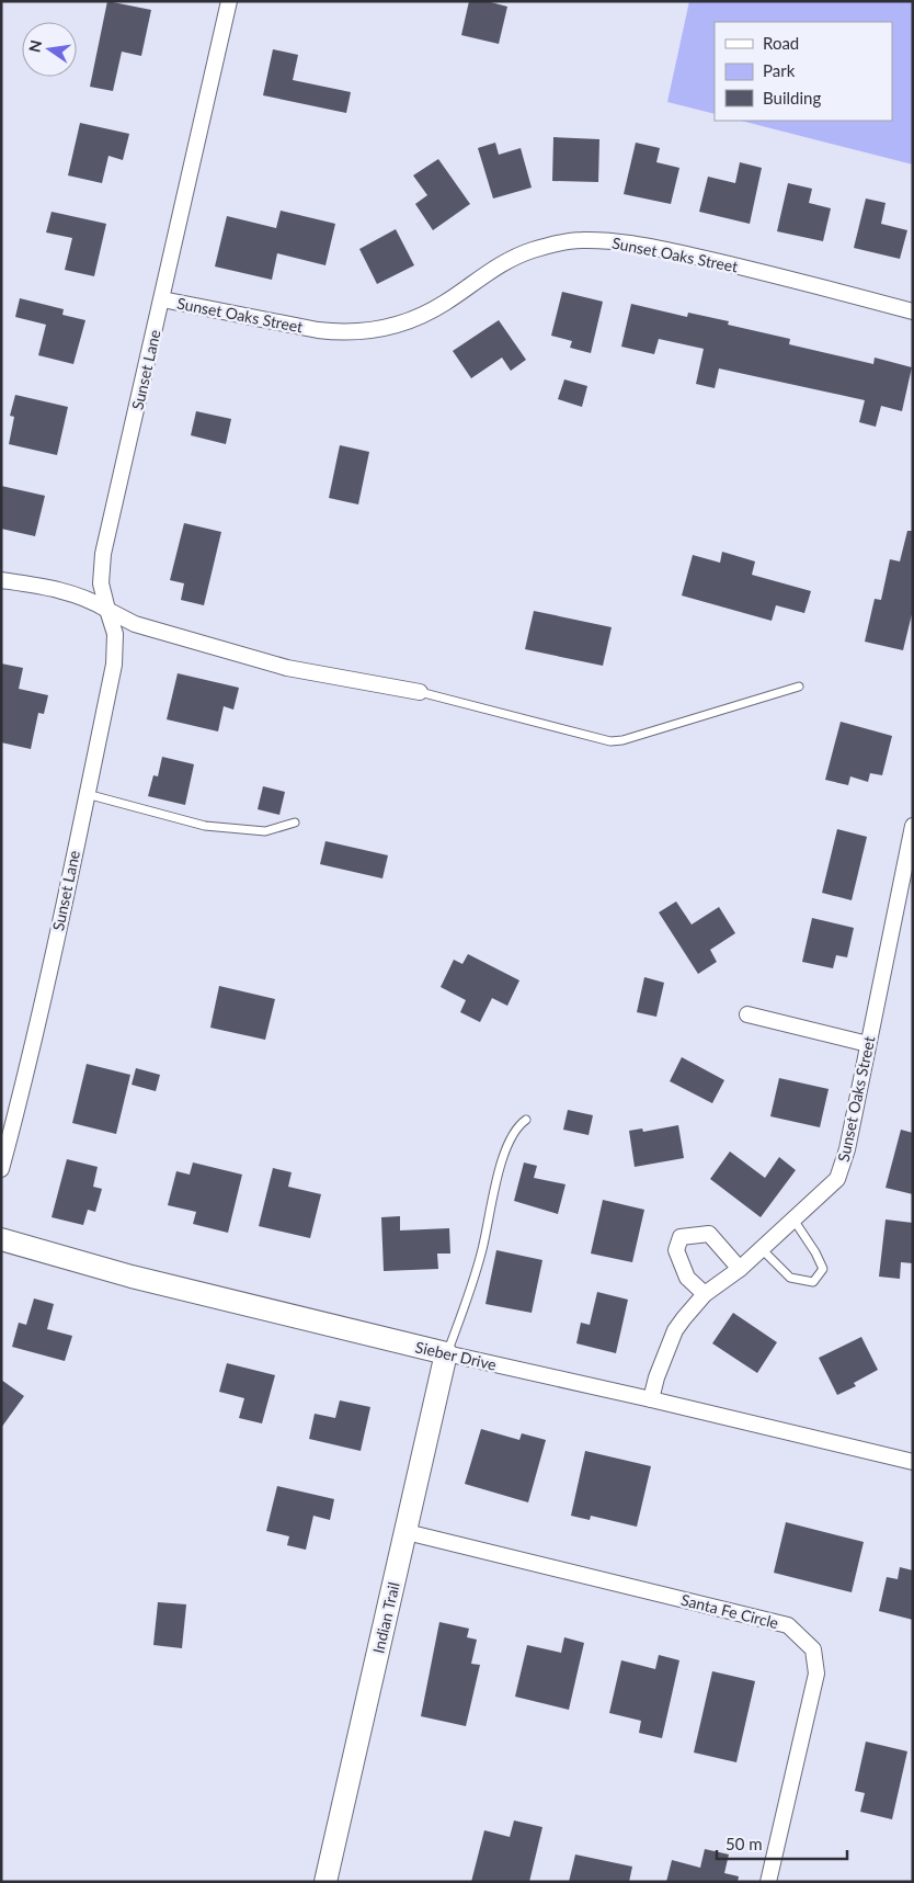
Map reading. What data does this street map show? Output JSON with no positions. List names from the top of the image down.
{
  "streets": {
    "street": [
      "Sunset Oaks Street",
      "Sunset Lane",
      "Sieber Drive",
      "Santa Fe Circle",
      "Indian Trail"
    ]
  },
  "crossings": [
    ["Sunset Oaks Street", "Sunset Lane"],
    ["Sunset Oaks Street", "Sieber Drive"],
    ["Sieber Drive", "Indian Trail"],
    ["Santa Fe Circle", "Indian Trail"]
  ],
  "legend": ["Road", "Park", "Building"],
  "scale_bar": "50 m",
  "north": "left"
}
